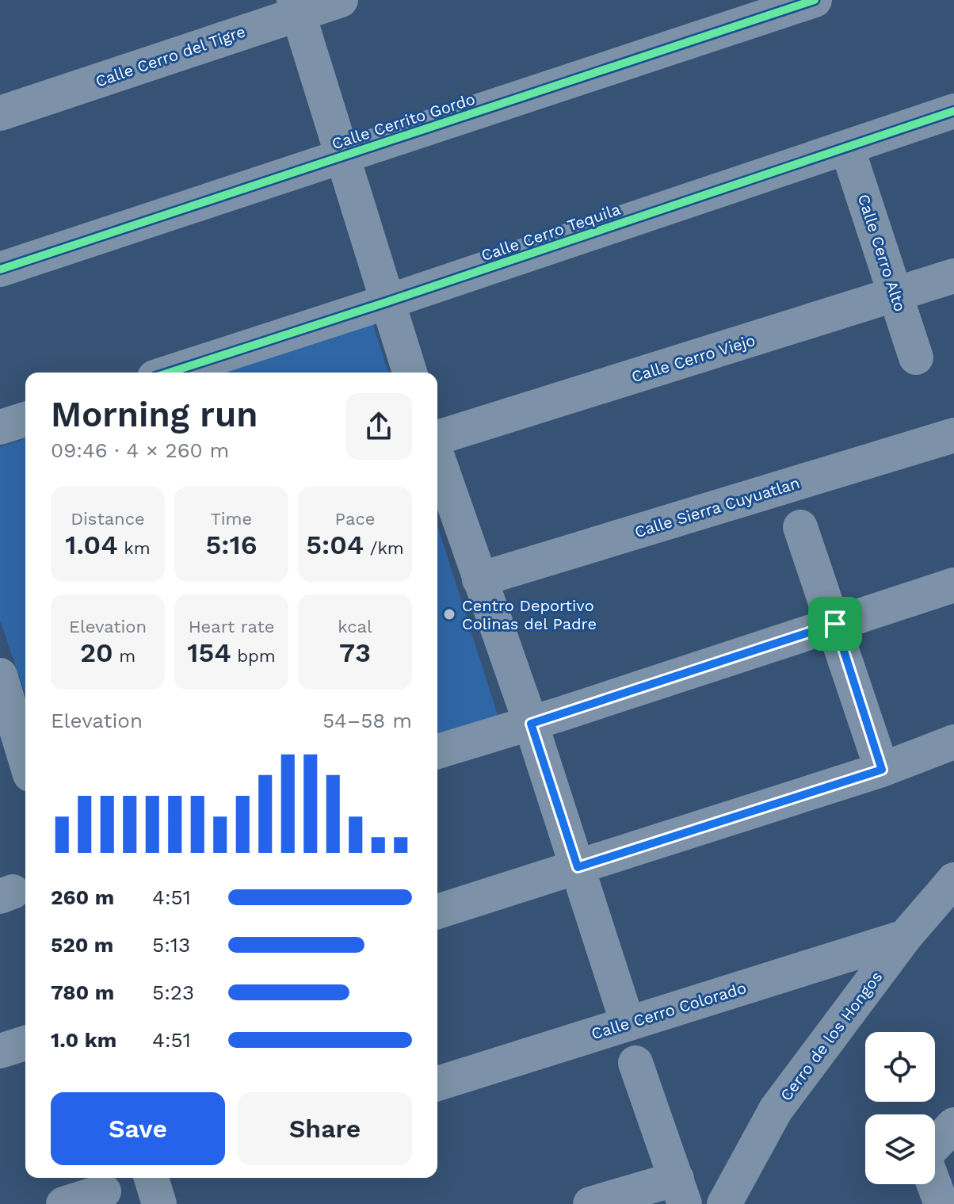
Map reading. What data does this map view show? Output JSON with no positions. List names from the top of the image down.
{
  "streets": {
    "street": [
      "Calle Cerro del Tigre",
      "Calle Cerrito Gordo",
      "Calle Cerro Tequila",
      "Calle Cerro Alto",
      "Calle Cerro Viejo",
      "Calle Sierra Cuyuatlan",
      "Calle Cerro Colorado",
      "Cerro de los Hongos"
    ]
  },
  "crossings": [
    ["Calle Cerro Tequila", "Calle Cerro Alto"],
    ["Calle Cerro Alto", "Calle Cerro Viejo"],
    ["Calle Cerro Colorado", "Cerro de los Hongos"]
  ],
  "places": ["Centro Deportivo Colinas del Padre"],
  "page": {
    "heading": ["Morning run", "09:46 · 4 × 260 m"],
    "stats": [
      ["Distance", "1.04 km"],
      ["Time", "5:16"],
      ["Pace", "5:04 /km"],
      ["Elevation", "20 m"],
      ["Heart rate", "154 bpm"],
      ["kcal", "73"]
    ],
    "chart": ["Elevation", "54–58 m"],
    "list": [
      {
        "name": "260 m",
        "note": "4:51"
      },
      {
        "name": "520 m",
        "note": "5:13"
      },
      {
        "name": "780 m",
        "note": "5:23"
      },
      {
        "name": "1.0 km",
        "note": "4:51"
      }
    ],
    "buttons": ["Save", "Share"]
  }
}
